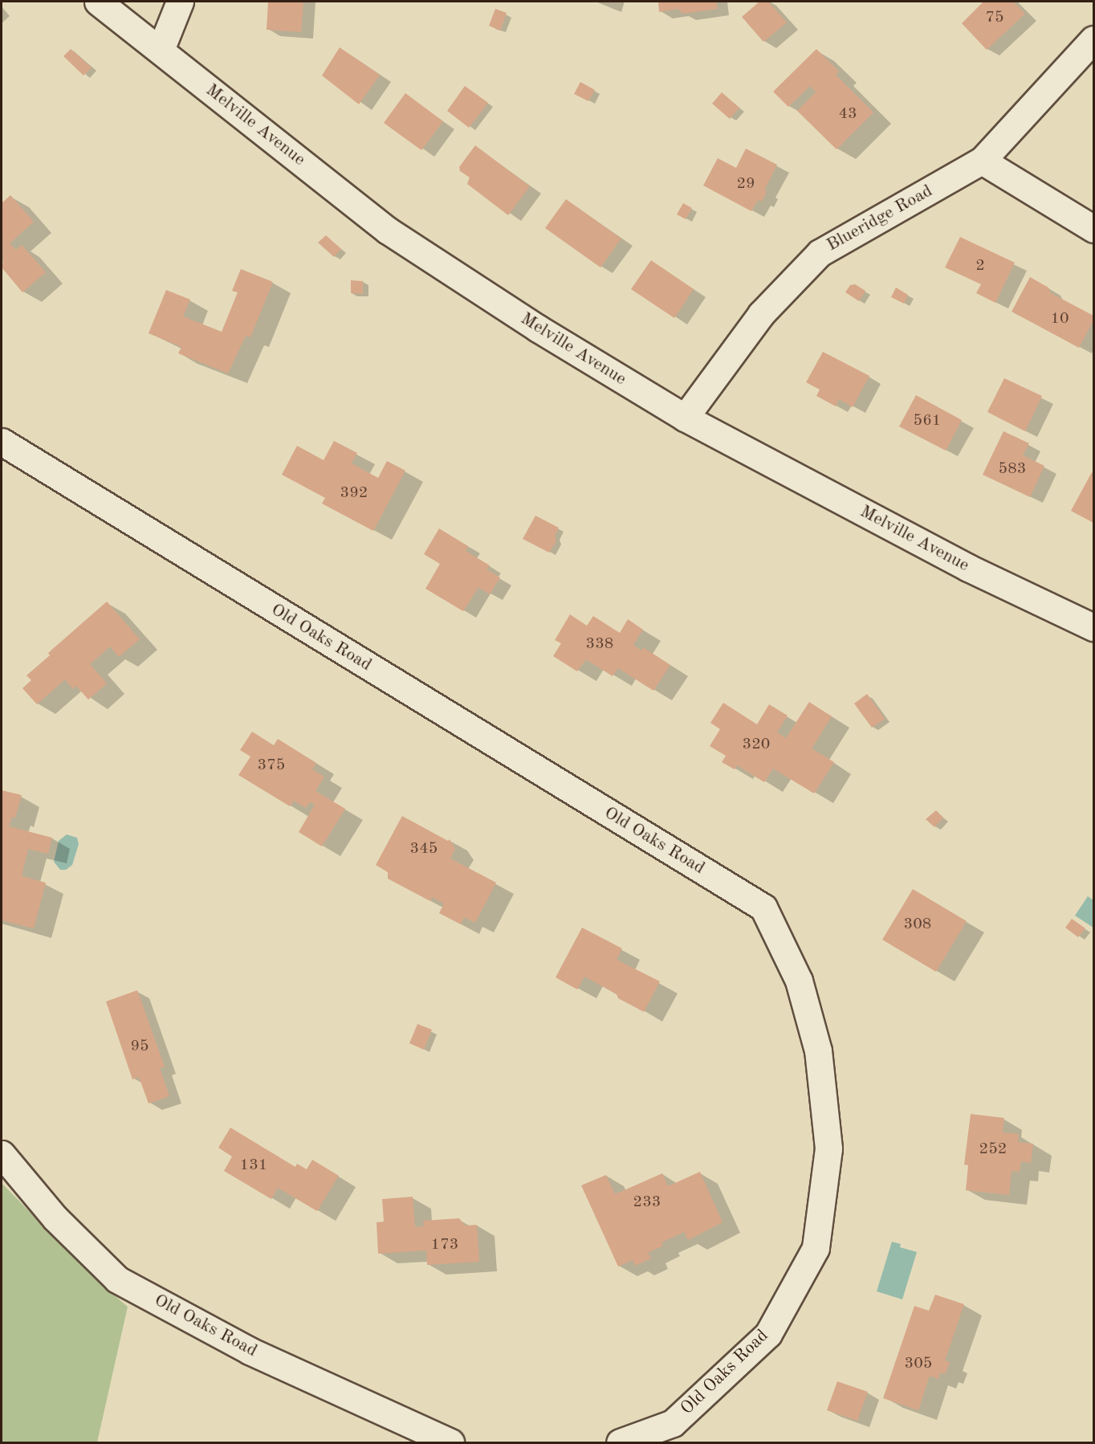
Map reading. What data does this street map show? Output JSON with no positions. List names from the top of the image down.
{
  "streets": {
    "street": ["Melville Avenue", "Blueridge Road", "Old Oaks Road"]
  },
  "crossings": [
    ["Melville Avenue", "Blueridge Road"]
  ],
  "house_numbers": [
    "75",
    "43",
    "29",
    "2",
    "10",
    "561",
    "583",
    "392",
    "338",
    "320",
    "375",
    "345",
    "308",
    "95",
    "252",
    "131",
    "233",
    "173",
    "305"
  ]
}
